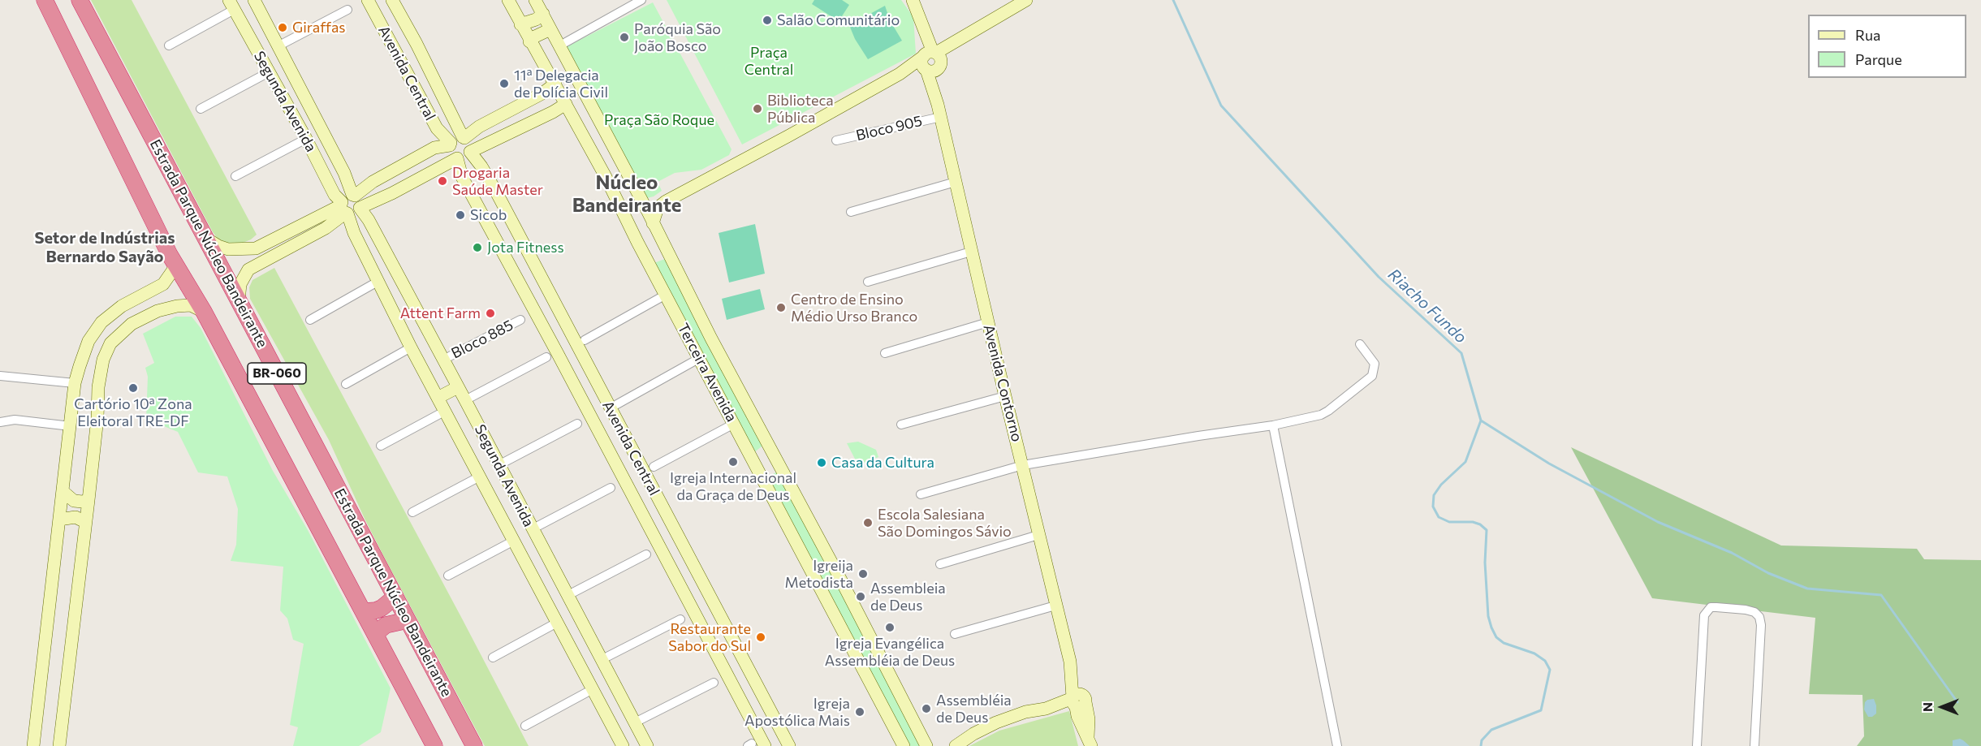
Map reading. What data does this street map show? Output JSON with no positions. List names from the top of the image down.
{
  "streets": {
    "highway": ["Estrada Parque Núcleo Bandeirante", "BR-060"],
    "street": [
      "Avenida Central",
      "Segunda Avenida",
      "Bloco 905",
      "Bloco 885",
      "Terceira Avenida",
      "Avenida Contorno"
    ]
  },
  "crossings": [
    ["Segunda Avenida", "Bloco 885"],
    ["Bloco 905", "Avenida Contorno"]
  ],
  "districts": ["Núcleo Bandeirante", "Setor de Indústrias Bernardo Sayão"],
  "water": ["Riacho Fundo"],
  "parks": ["Praça Central", "Praça São Roque"],
  "places": [
    "Salão Comunitário",
    "Giraffas",
    "Paróquia São João Bosco",
    "11ª Delegacia de Polícia Civil",
    "Biblioteca Pública",
    "Drogaria Saúde Master",
    "Sicob",
    "Jota Fitness",
    "Centro de Ensino Médio Urso Branco",
    "Attent Farm",
    "Cartório 10ª Zona Eleitoral TRE-DF",
    "Igreja Internacional da Graça de Deus",
    "Casa da Cultura",
    "Escola Salesiana São Domingos Sávio",
    "Igreija Metodista",
    "Assembleia de Deus",
    "Igreja Evangélica Assembléia de Deus",
    "Restaurante Sabor do Sul",
    "Assembléia de Deus",
    "Igreja Apostólica Mais"
  ],
  "legend": ["Rua", "Parque"],
  "north": "left"
}
